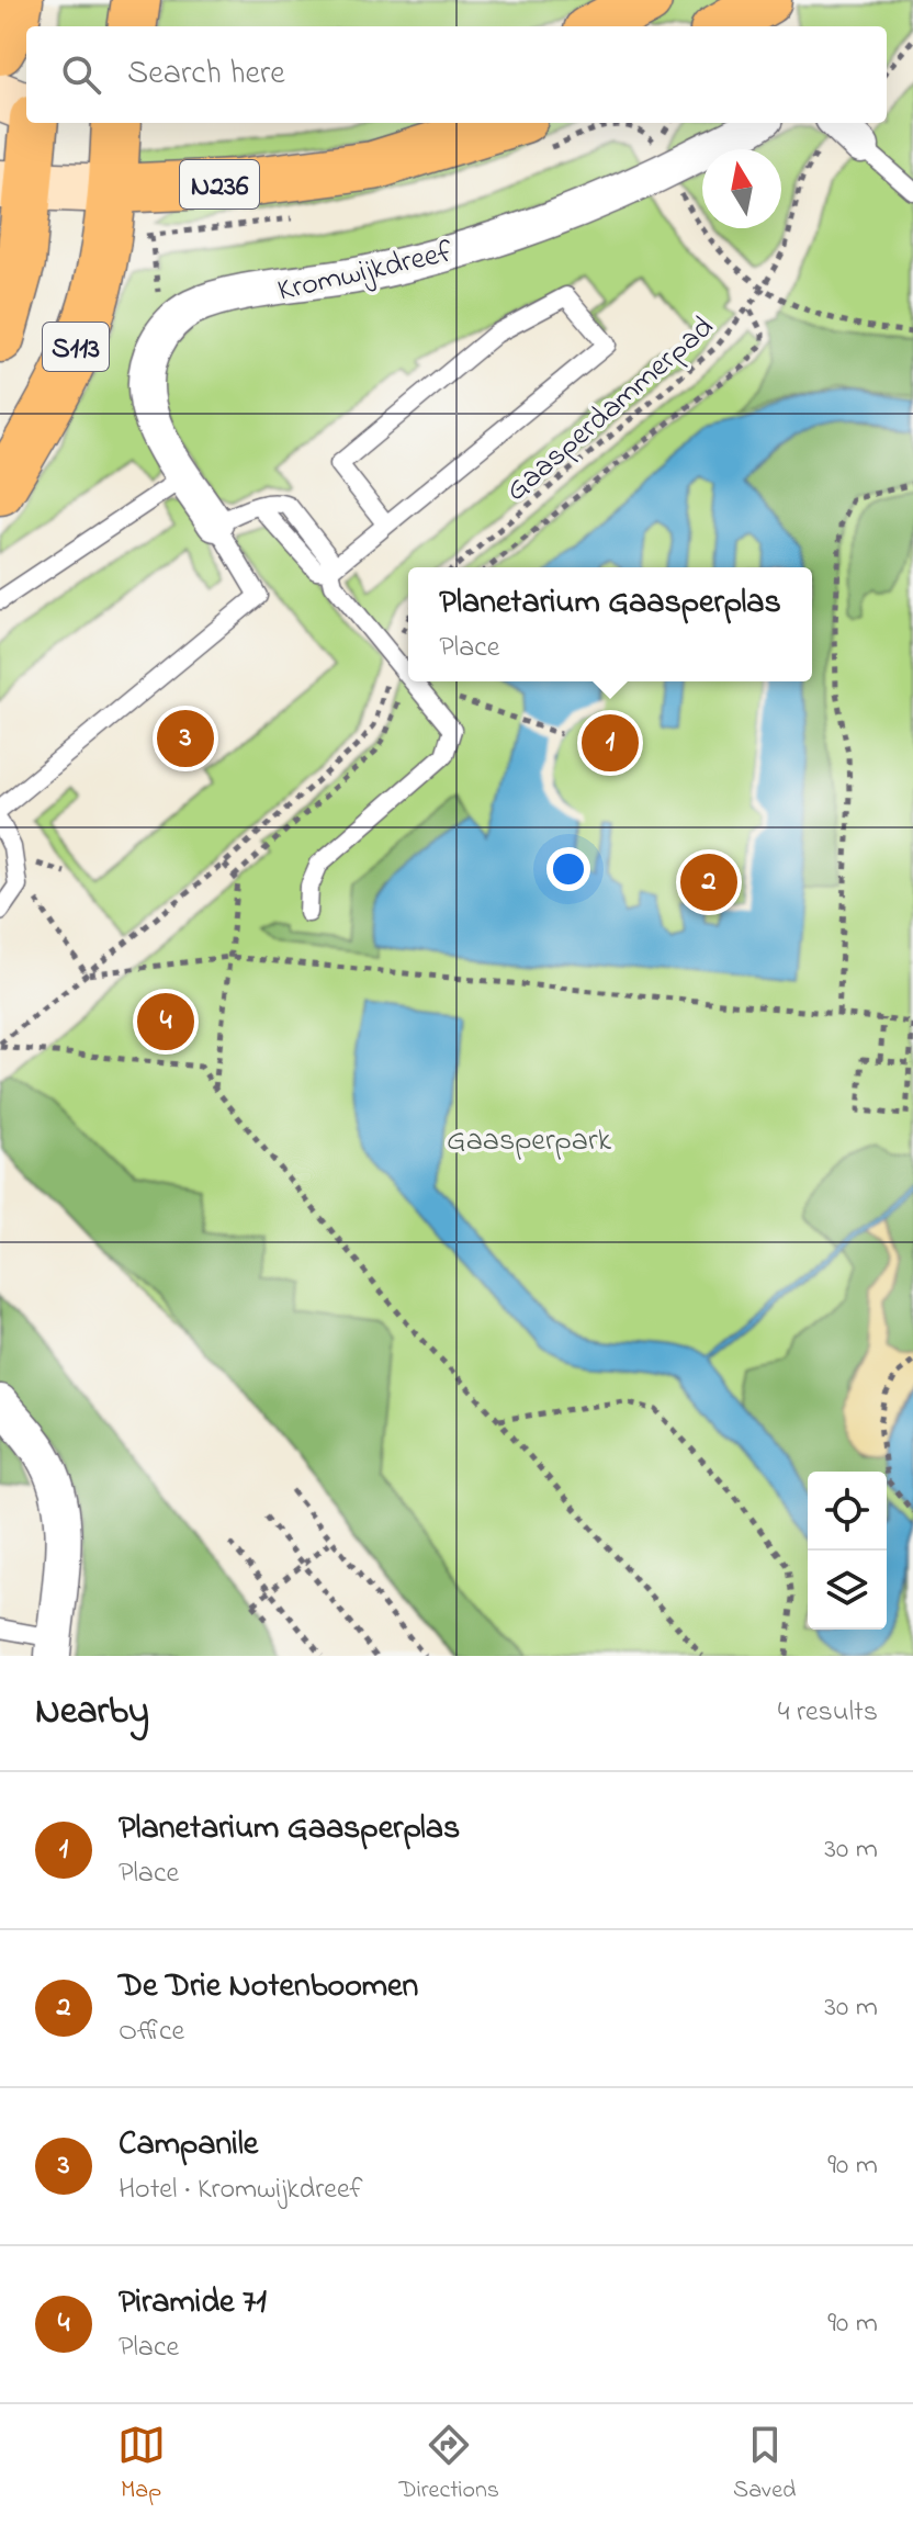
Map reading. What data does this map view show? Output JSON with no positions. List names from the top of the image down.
{
  "streets": {
    "main road": ["N236", "S113"],
    "street": ["Kromwijkdreef"],
    "path": ["Gaasperdammerpad"]
  },
  "crossings": [
    ["N236", "S113"]
  ],
  "parks": ["Gaasperpark"],
  "north": "top",
  "page": {
    "search": "Search here",
    "popup": ["Planetarium Gaasperplas", "Place"],
    "pins": [
      "3",
      "1",
      "2",
      "4"
    ],
    "heading": ["Nearby", "4 results"],
    "list": [
      {
        "mark": "1",
        "name": "Planetarium Gaasperplas",
        "note": "Place",
        "value": "30 m"
      },
      {
        "mark": "2",
        "name": "De Drie Notenboomen",
        "note": "Office",
        "value": "30 m"
      },
      {
        "mark": "3",
        "name": "Campanile",
        "note": "Hotel · Kromwijkdreef",
        "value": "90 m"
      },
      {
        "mark": "4",
        "name": "Piramide 71",
        "note": "Place",
        "value": "90 m"
      }
    ],
    "nav": ["Map", "Directions", "Saved"]
  }
}
